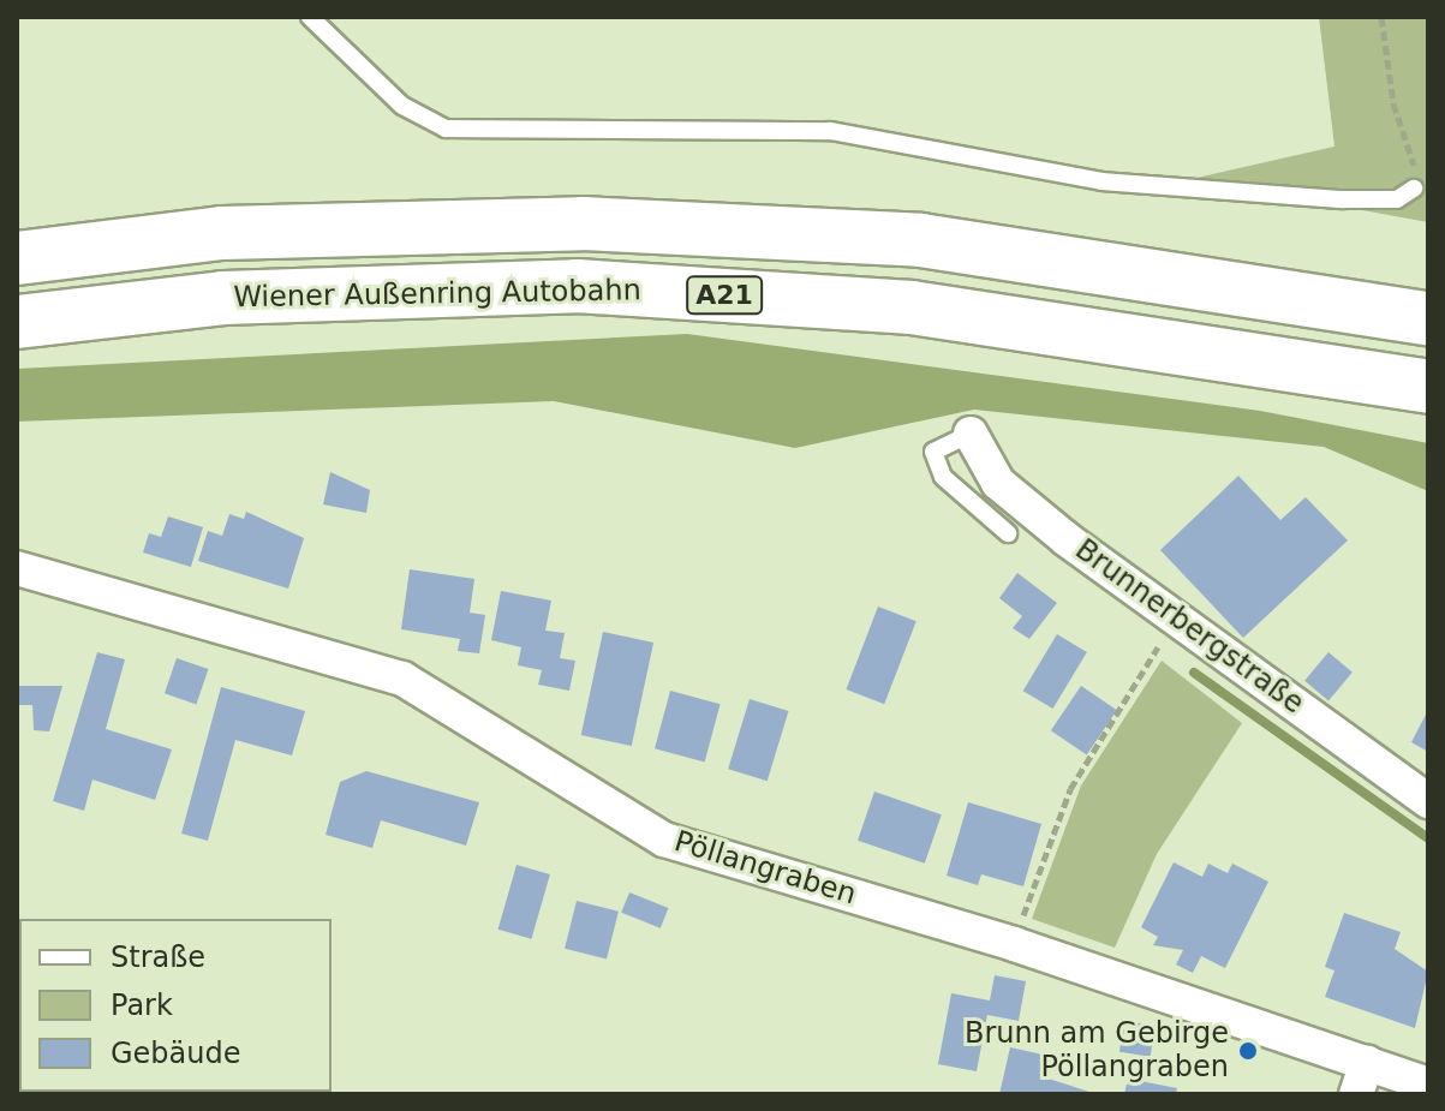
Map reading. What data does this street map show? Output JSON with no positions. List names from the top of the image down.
{
  "streets": {
    "highway": ["Wiener Außenring Autobahn", "A21"],
    "street": ["Brunnerbergstraße", "Pöllangraben"]
  },
  "places": ["Brunn am Gebirge Pöllangraben"],
  "legend": ["Straße", "Park", "Gebäude"]
}
